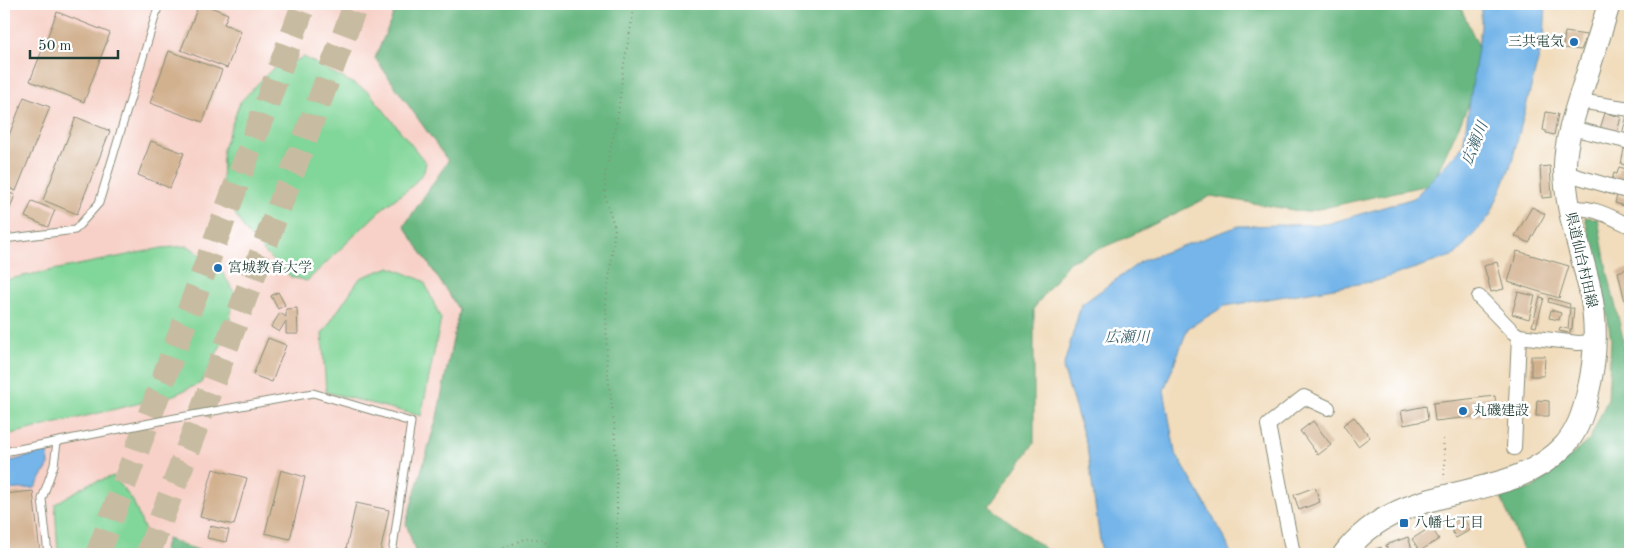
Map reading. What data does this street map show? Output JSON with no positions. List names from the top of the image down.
{
  "streets": {
    "main road": ["県道仙台村田線"]
  },
  "water": ["広瀬川"],
  "places": {
    "other": ["三共電気", "宮城教育大学", "丸磯建設"],
    "transit": ["八幡七丁目"]
  },
  "scale_bar": "50 m"
}
